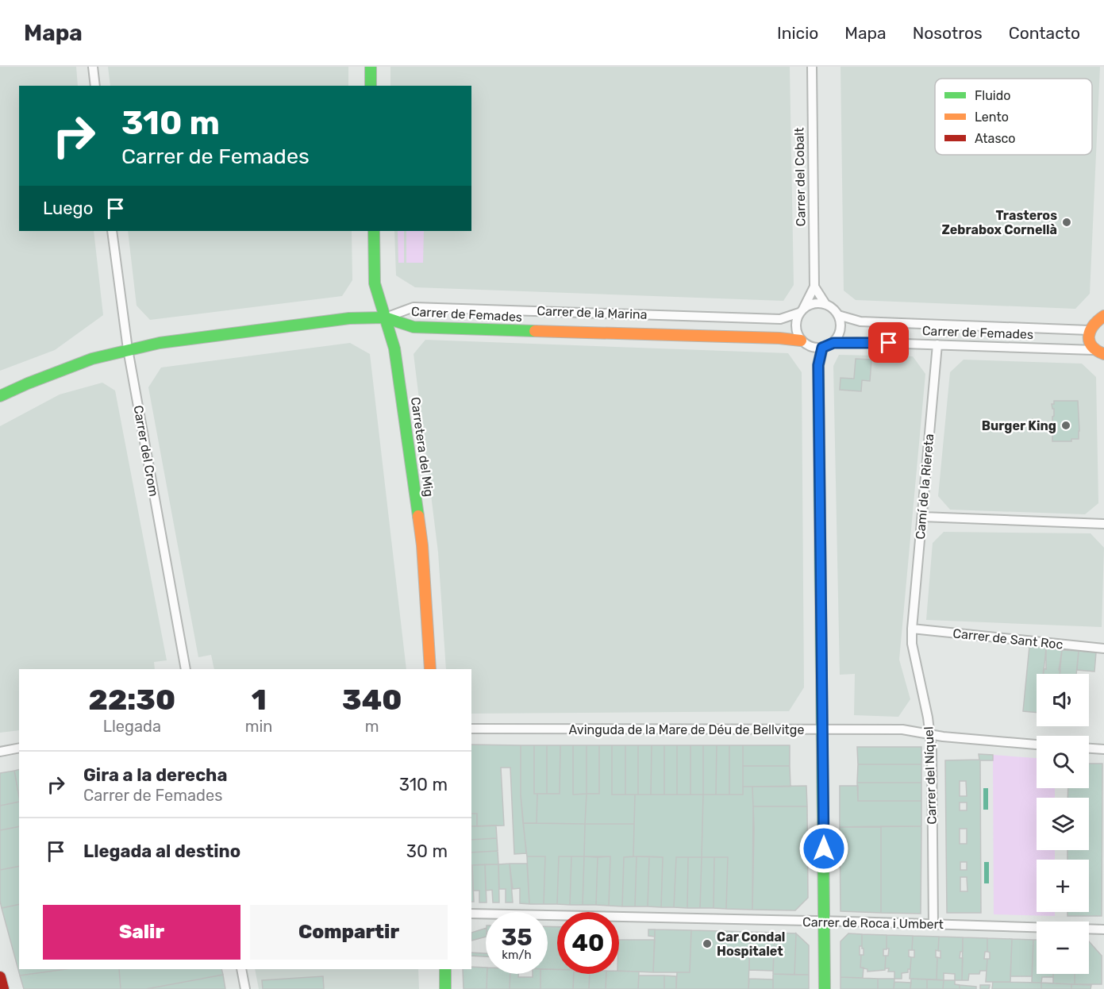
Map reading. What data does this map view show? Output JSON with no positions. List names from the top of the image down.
{
  "streets": {
    "street": [
      "Carrer del Cobalt",
      "Carrer de la Marina",
      "Carrer de Femades",
      "Carretera del Mig",
      "Carrer del Crom",
      "Camí de la Riereta",
      "Carrer de Sant Roc",
      "Avinguda de la Mare de Déu de Bellvitge",
      "Carrer del Níquel",
      "Carrer de Roca i Umbert"
    ]
  },
  "crossings": [
    ["Carrer del Cobalt", "Carrer de la Marina"],
    ["Carrer del Cobalt", "Carrer de Femades"],
    ["Carrer de la Marina", "Carrer de Femades"],
    ["Carrer de la Marina", "Carretera del Mig"],
    ["Carrer de Femades", "Carretera del Mig"],
    ["Carrer de Femades", "Carrer del Crom"],
    ["Carrer de Femades", "Camí de la Riereta"],
    ["Camí de la Riereta", "Carrer de Sant Roc"],
    ["Camí de la Riereta", "Carrer del Níquel"],
    ["Carrer de Sant Roc", "Carrer del Níquel"],
    ["Avinguda de la Mare de Déu de Bellvitge", "Carrer del Níquel"],
    ["Carrer del Níquel", "Carrer de Roca i Umbert"]
  ],
  "places": ["Trasteros Zebrabox Cornellà", "Burger King", "Car Condal Hospitalet"],
  "legend": ["Fluido", "Lento", "Atasco"],
  "page": {
    "header": "Mapa",
    "nav": [
      "Inicio",
      "Mapa",
      "Nosotros",
      "Contacto"
    ],
    "turn": ["310 m", "Carrer de Femades"],
    "then": "Luego",
    "eta": [
      "22:30",
      "Llegada",
      "1",
      "min",
      "340",
      "m"
    ],
    "map_buttons": ["+", "−"],
    "list": [
      {
        "name": "Gira a la derecha",
        "note": "Carrer de Femades",
        "value": "310 m"
      },
      {
        "name": "Llegada al destino",
        "value": "30 m"
      }
    ],
    "buttons": ["Salir", "Compartir"],
    "speed": "35 km/h",
    "limit": "40"
  }
}
